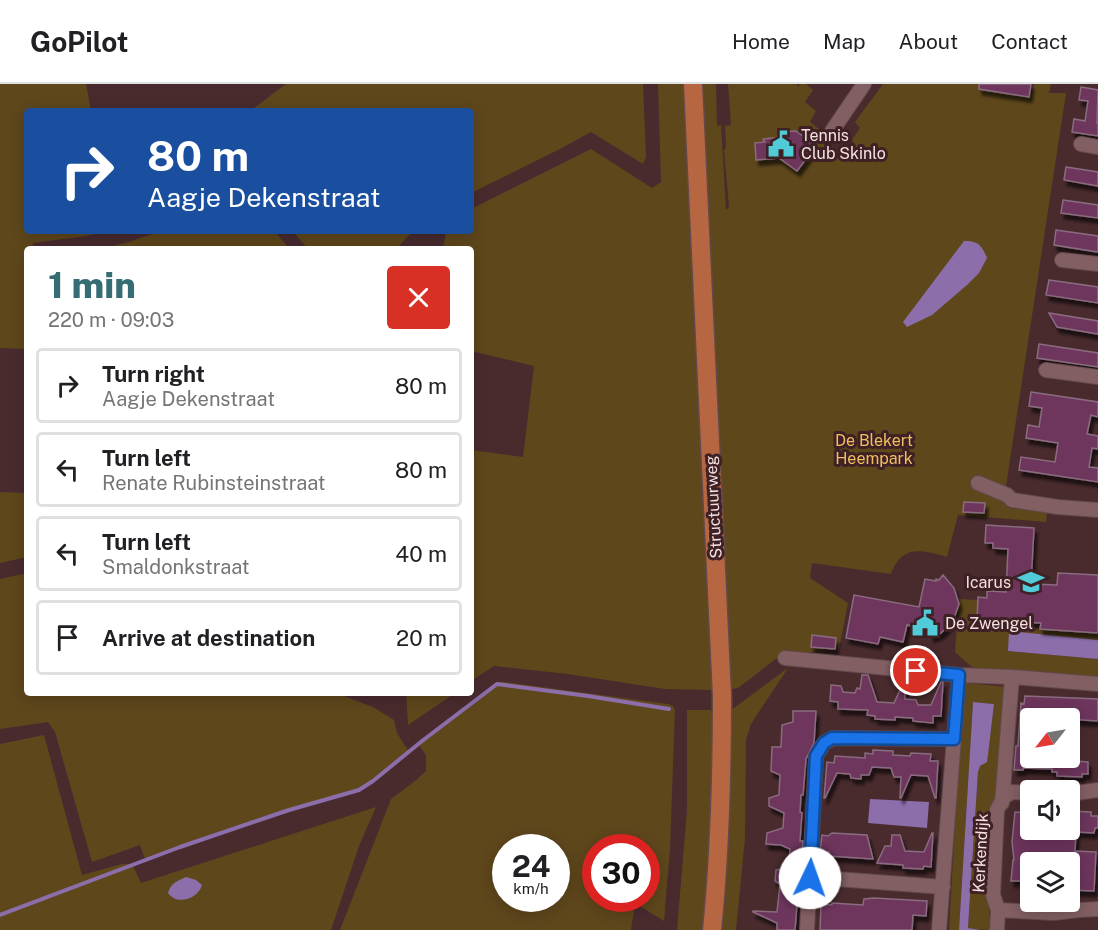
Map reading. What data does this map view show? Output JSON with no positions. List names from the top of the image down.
{
  "streets": {
    "main road": ["Structuurweg"],
    "street": ["Kerkendijk"]
  },
  "parks": ["De Blekert Heempark"],
  "places": {
    "public building": ["Tennis Club Skinlo", "De Zwengel"],
    "school or university": ["Icarus"]
  },
  "north": "bottom left",
  "page": {
    "header": "GoPilot",
    "nav": [
      "Home",
      "Map",
      "About",
      "Contact"
    ],
    "turn": ["80 m", "Aagje Dekenstraat"],
    "heading": ["1 min", "220 m · 09:03"],
    "list": [
      {
        "name": "Turn right",
        "note": "Aagje Dekenstraat",
        "value": "80 m"
      },
      {
        "name": "Turn left",
        "note": "Renate Rubinsteinstraat",
        "value": "80 m"
      },
      {
        "name": "Turn left",
        "note": "Smaldonkstraat",
        "value": "40 m"
      },
      {
        "name": "Arrive at destination",
        "value": "20 m"
      }
    ],
    "speed": "24 km/h",
    "limit": "30"
  }
}
